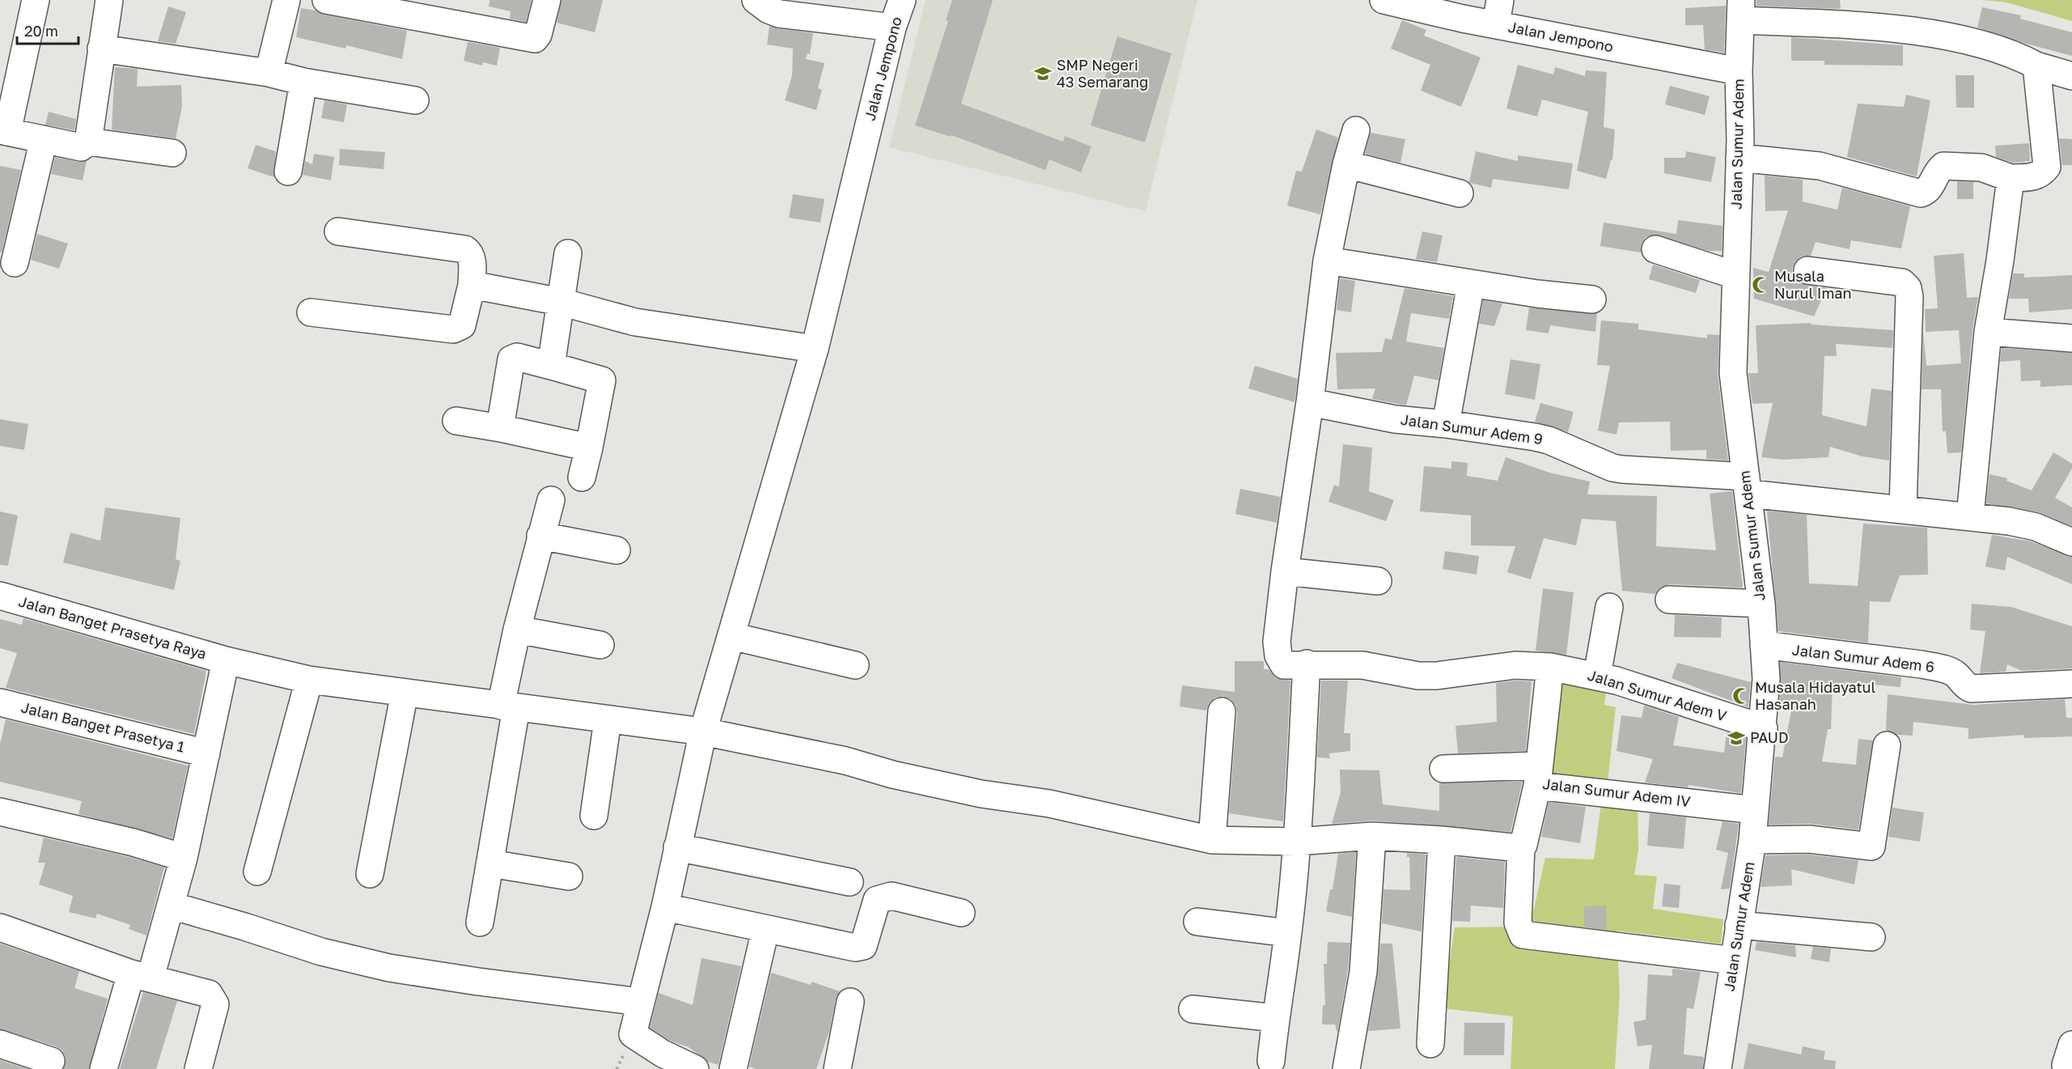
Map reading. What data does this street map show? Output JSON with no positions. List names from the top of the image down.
{
  "streets": {
    "street": [
      "Jalan Jempono",
      "Jalan Sumur Adem",
      "Jalan Sumur Adem 9",
      "Jalan Banget Prasetya Raya",
      "Jalan Sumur Adem 6",
      "Jalan Sumur Adem V",
      "Jalan Banget Prasetya 1",
      "Jalan Sumur Adem IV"
    ]
  },
  "crossings": [
    ["Jalan Jempono", "Jalan Sumur Adem"],
    ["Jalan Jempono", "Jalan Banget Prasetya Raya"],
    ["Jalan Sumur Adem", "Jalan Sumur Adem 9"],
    ["Jalan Sumur Adem", "Jalan Sumur Adem 6"],
    ["Jalan Sumur Adem", "Jalan Sumur Adem V"],
    ["Jalan Sumur Adem", "Jalan Sumur Adem IV"],
    ["Jalan Sumur Adem V", "Jalan Sumur Adem IV"]
  ],
  "places": {
    "school or university": ["SMP Negeri 43 Semarang", "PAUD"],
    "mosque": ["Musala Nurul Iman", "Musala Hidayatul Hasanah"]
  },
  "scale_bar": "20 m"
}
